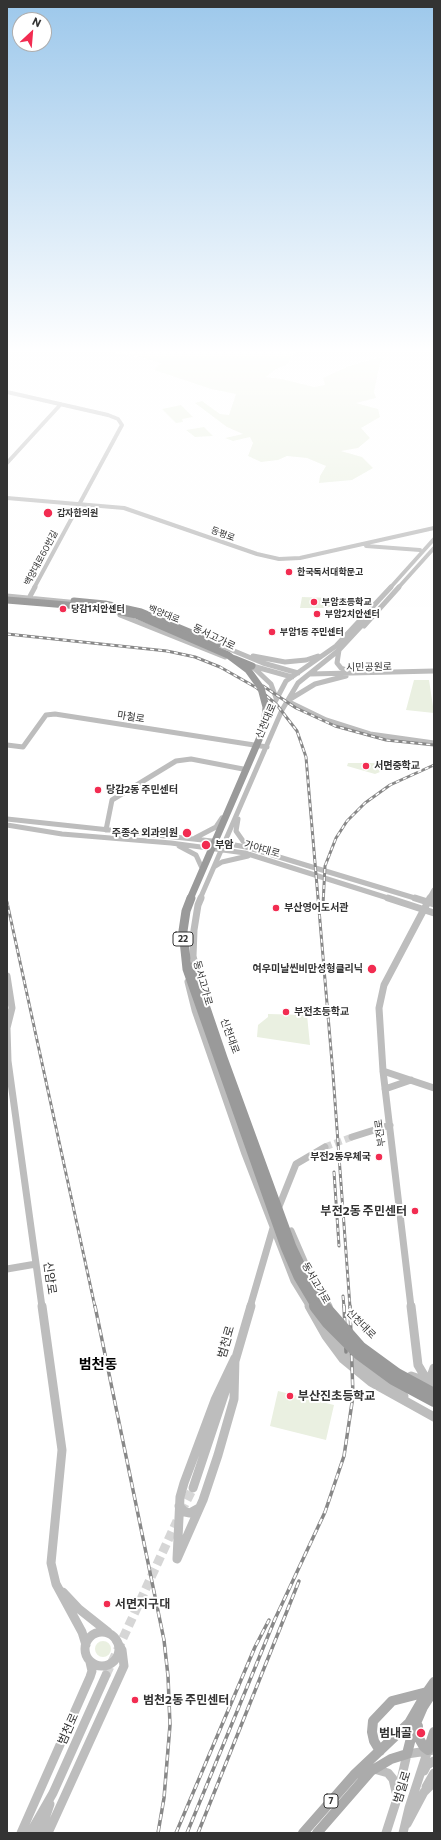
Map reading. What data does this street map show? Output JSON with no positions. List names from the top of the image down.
{
  "streets": {
    "highway": ["동서고가로", "22"],
    "main road": [
      "동평로",
      "백양대로60번길",
      "백양대로",
      "시민공원로",
      "마철로",
      "신천대로",
      "가야대로",
      "부전로",
      "신암로",
      "범천로",
      "범일로",
      "7"
    ]
  },
  "crossings": [
    ["동평로", "백양대로60번길"],
    ["백양대로60번길", "백양대로"],
    ["백양대로60번길", "동서고가로"],
    ["백양대로", "동서고가로"],
    ["백양대로", "시민공원로"],
    ["백양대로", "신천대로"],
    ["시민공원로", "신천대로"],
    ["마철로", "신천대로"],
    ["신천대로", "가야대로"],
    ["신천대로", "부전로"],
    ["신천대로", "범천로"],
    ["가야대로", "부전로"],
    ["범일로", "7"]
  ],
  "districts": ["범천동"],
  "places": [
    "갑자한의원",
    "한국독서대학문고",
    "부암초등학교",
    "당감1치안센터",
    "부암2치안센터",
    "부암1동 주민센터",
    "서면중학교",
    "당감2동 주민센터",
    "주종수 외과의원",
    "부암",
    "부산영어도서관",
    "여우미날씬비만성형클리닉",
    "부전초등학교",
    "부전2동우체국",
    "부전2동 주민센터",
    "부산진초등학교",
    "서면지구대",
    "범천2동 주민센터",
    "범내골"
  ],
  "north": "top right"
}
